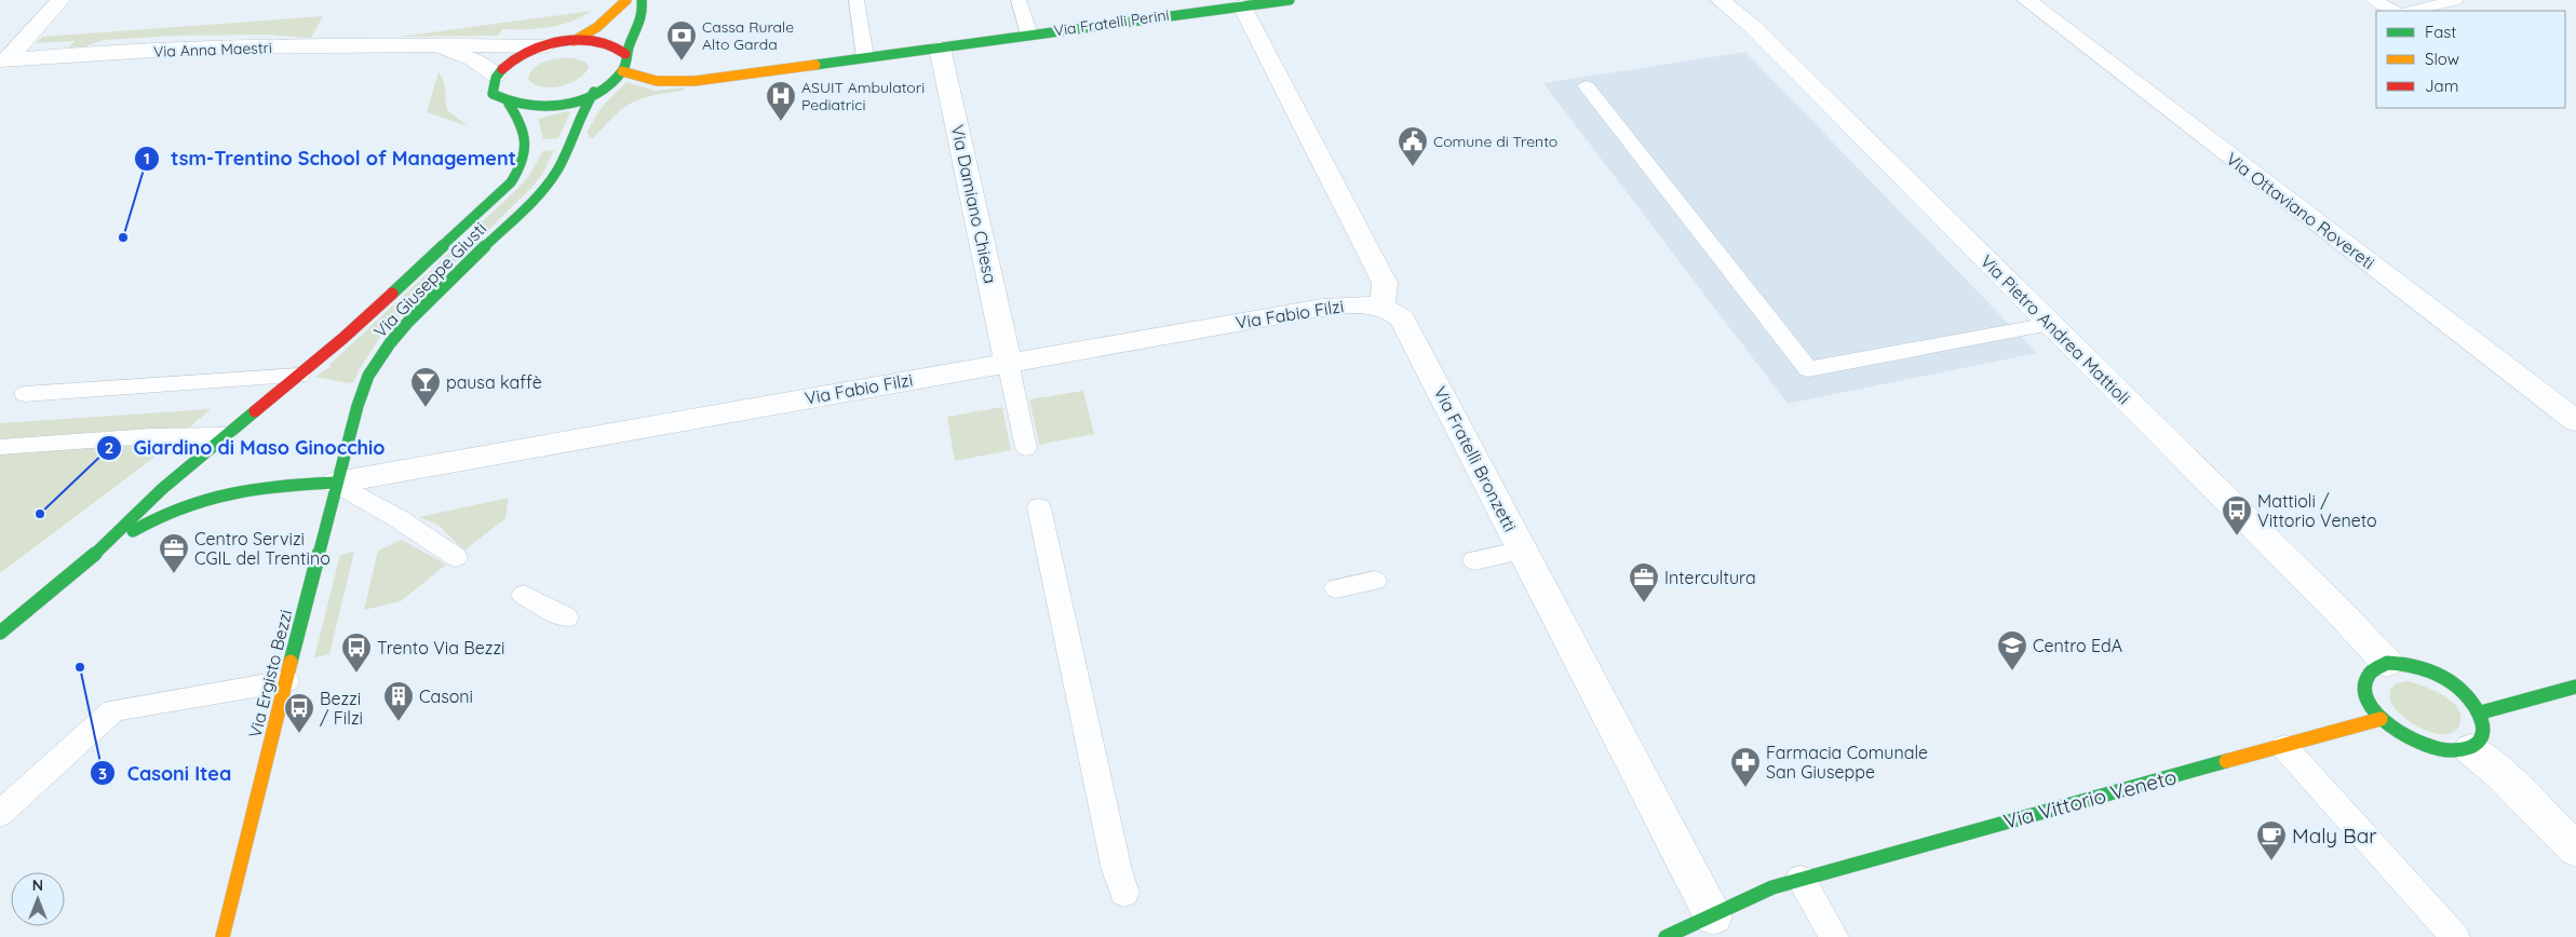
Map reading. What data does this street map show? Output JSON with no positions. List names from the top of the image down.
{
  "streets": {
    "street": [
      "Via Fratelli Perini",
      "Via Anna Maestri",
      "Via Damiano Chiesa",
      "Via Ottaviano Rovereti",
      "Via Giuseppe Giusti",
      "Via Fabio Filzi",
      "Via Pietro Andrea Mattioli",
      "Via Fratelli Bronzetti",
      "Via Ergisto Bezzi",
      "Via Vittorio Veneto"
    ]
  },
  "crossings": [
    ["Via Fratelli Perini", "Via Damiano Chiesa"],
    ["Via Fratelli Perini", "Via Giuseppe Giusti"],
    ["Via Anna Maestri", "Via Giuseppe Giusti"],
    ["Via Damiano Chiesa", "Via Fabio Filzi"],
    ["Via Giuseppe Giusti", "Via Fabio Filzi"],
    ["Via Giuseppe Giusti", "Via Ergisto Bezzi"],
    ["Via Fabio Filzi", "Via Fratelli Bronzetti"],
    ["Via Fabio Filzi", "Via Ergisto Bezzi"],
    ["Via Fratelli Bronzetti", "Via Vittorio Veneto"]
  ],
  "places": {
    "bank": ["Cassa Rurale Alto Garda"],
    "hospital": ["ASUIT Ambulatori Pediatrici"],
    "public building": ["Comune di Trento"],
    "other": ["tsm-Trentino School of Management", "Giardino di Maso Ginocchio", "Casoni Itea"],
    "bar": ["pausa kaffè"],
    "bus stop": ["Mattioli / Vittorio Veneto", "Trento Via Bezzi", "Bezzi / Filzi"],
    "office": ["Centro Servizi CGIL del Trentino", "Intercultura"],
    "school or university": ["Centro EdA"],
    "building": ["Casoni"],
    "pharmacy": ["Farmacia Comunale San Giuseppe"],
    "cafe": ["Maly Bar"]
  },
  "legend": ["Fast", "Slow", "Jam"],
  "north": "top"
}
